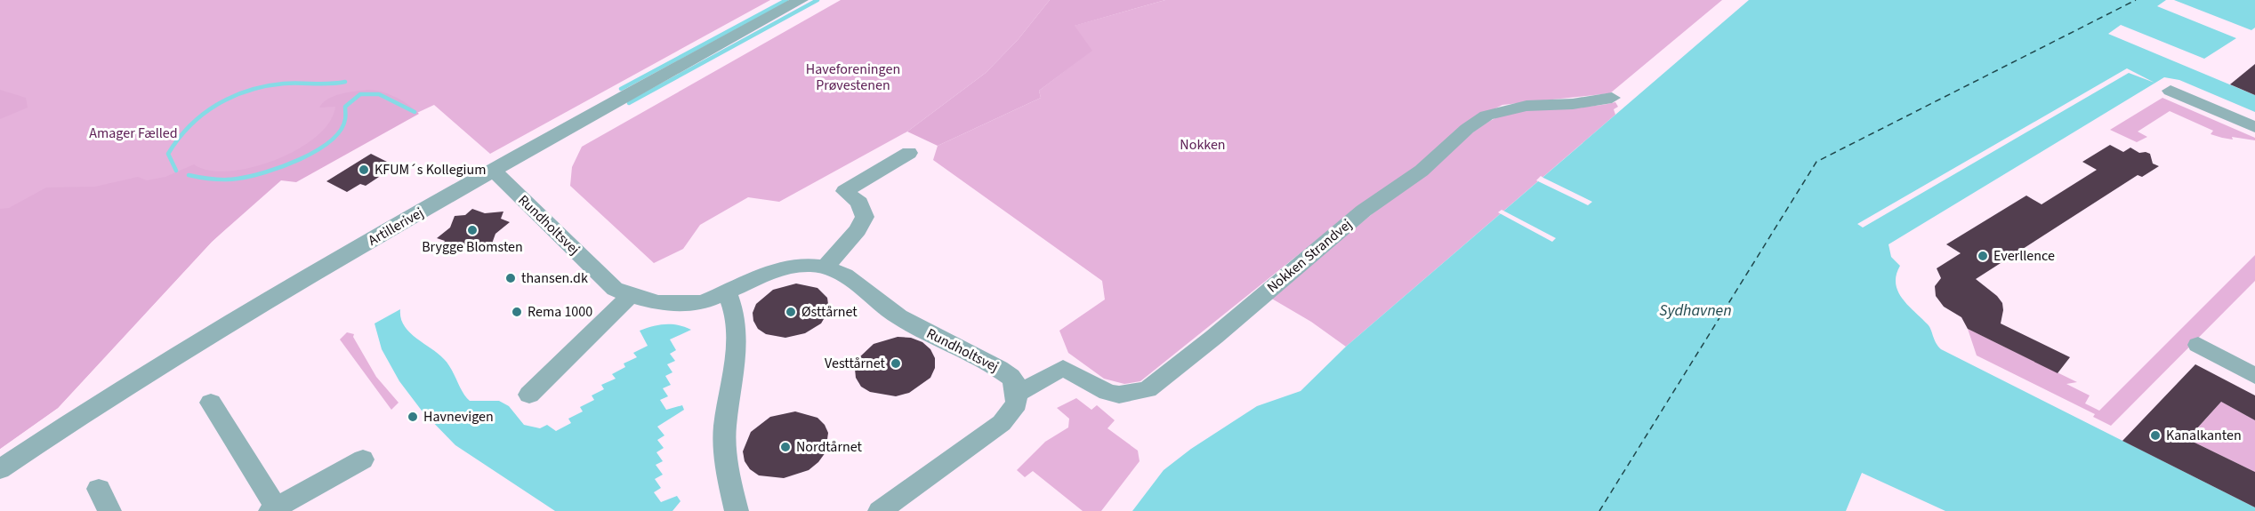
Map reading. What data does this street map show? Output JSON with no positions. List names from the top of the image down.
{
  "streets": {
    "street": ["Rundholtsvej", "Artillerivej", "Nokken Strandvej"]
  },
  "crossings": [
    ["Rundholtsvej", "Artillerivej"],
    ["Rundholtsvej", "Nokken Strandvej"]
  ],
  "water": ["Sydhavnen"],
  "parks": ["Haveforeningen Prøvestenen", "Amager Fælled", "Nokken"],
  "places": [
    "KFUM´s Kollegium",
    "Brygge Blomsten",
    "Everllence",
    "thansen.dk",
    "Rema 1000",
    "Østtårnet",
    "Vesttårnet",
    "Havnevigen",
    "Kanalkanten",
    "Nordtårnet"
  ]
}
